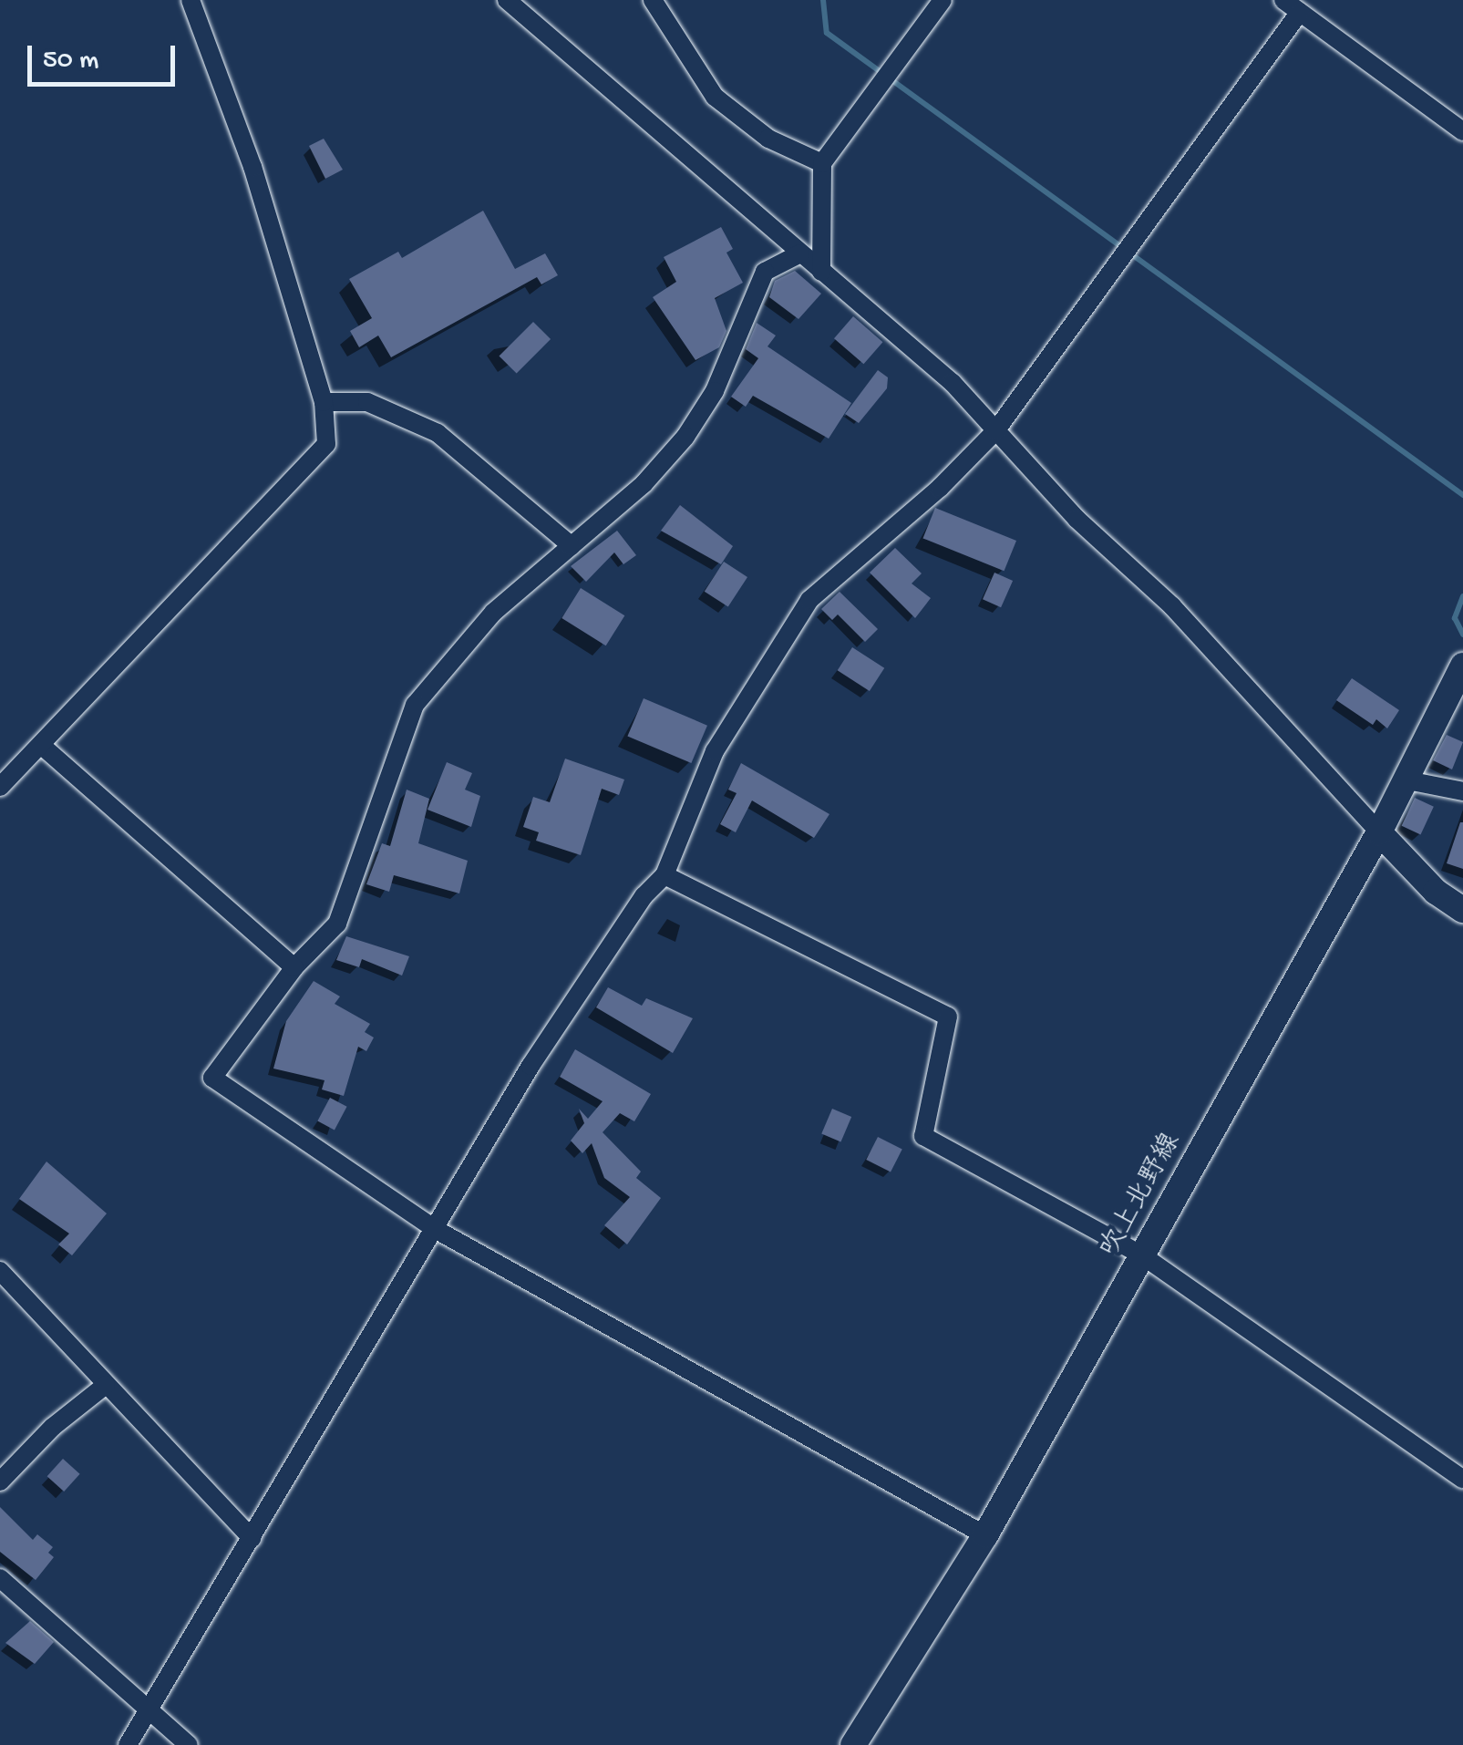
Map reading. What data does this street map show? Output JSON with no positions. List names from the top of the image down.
{
  "streets": {
    "main road": ["吹上北野線"]
  },
  "scale_bar": "50 m"
}
